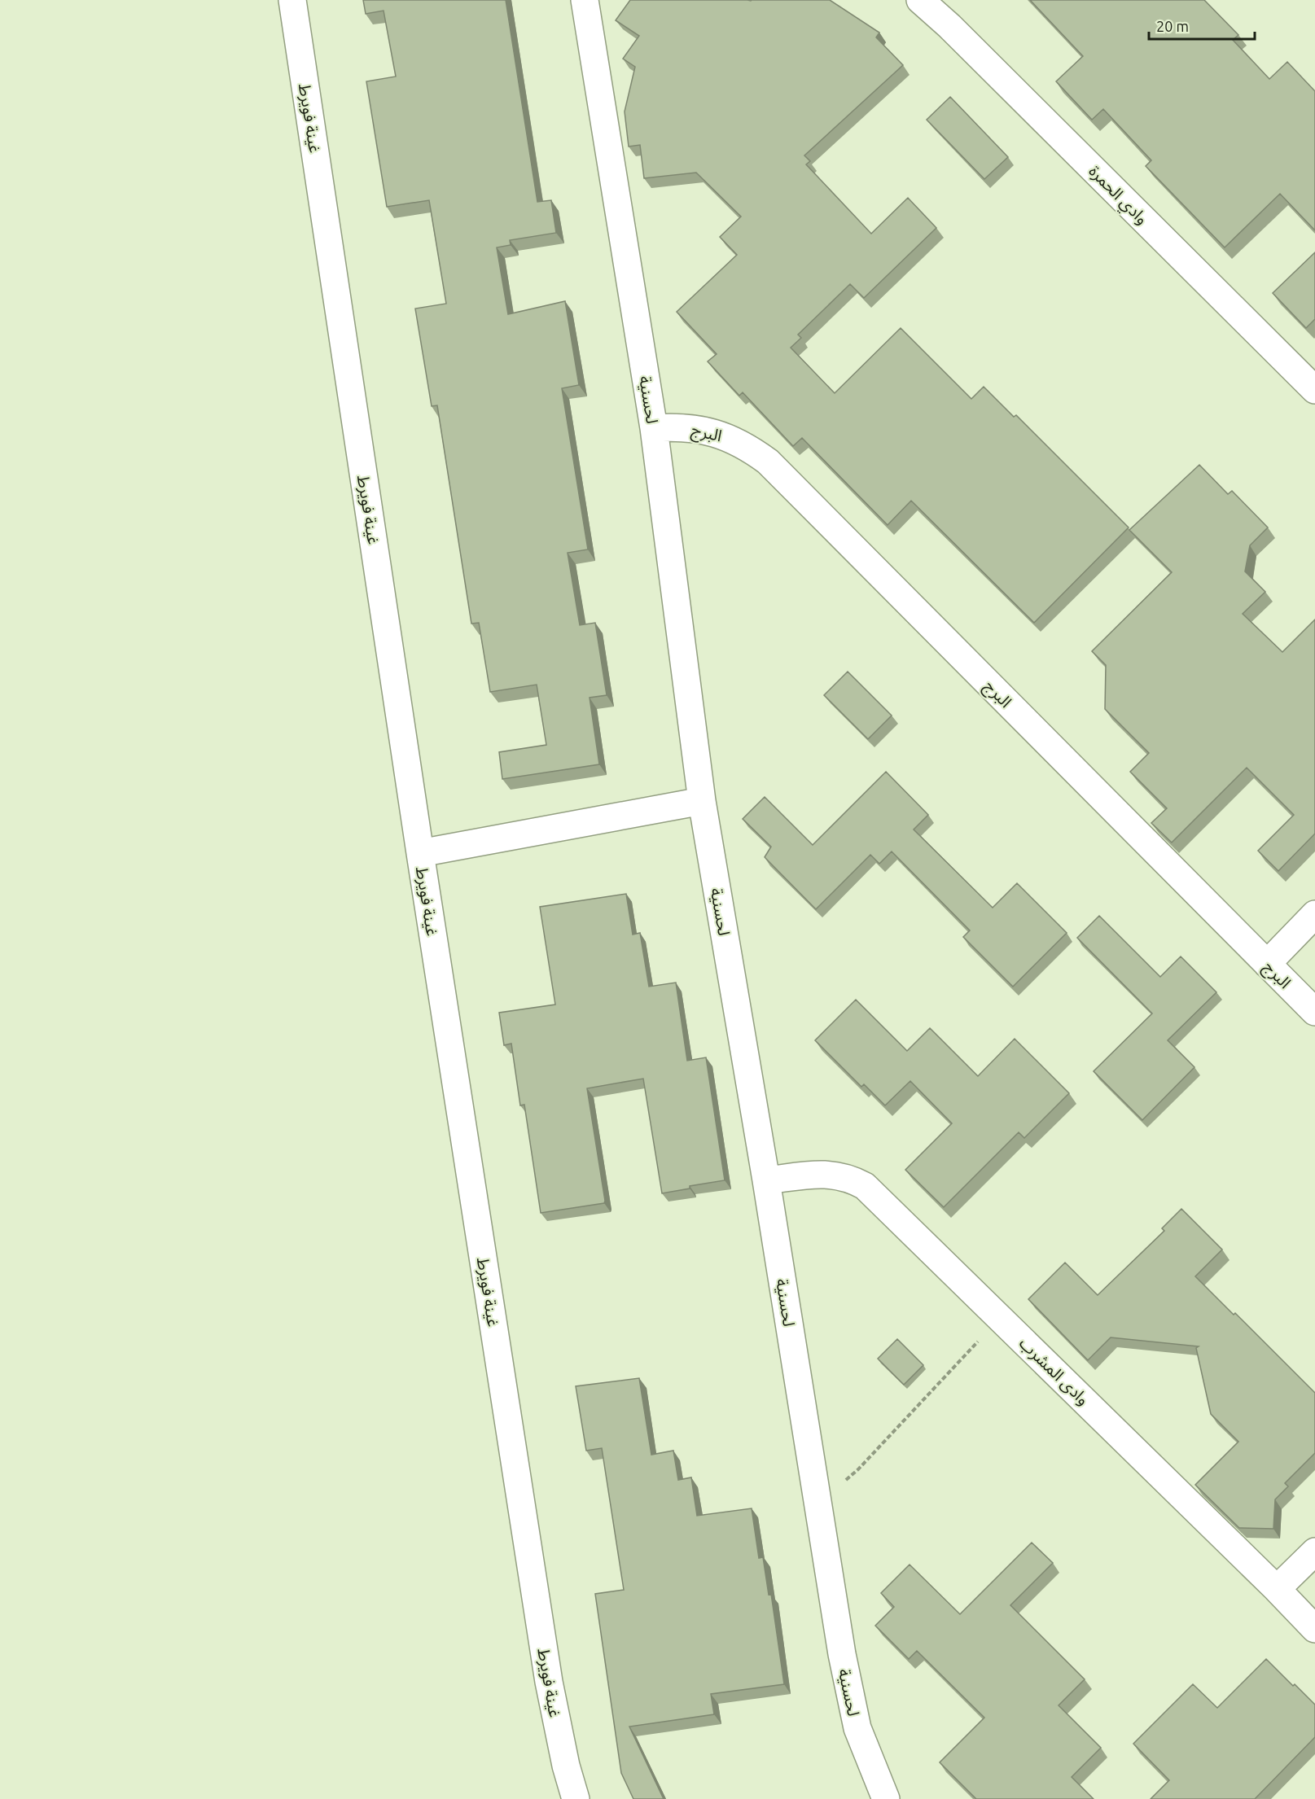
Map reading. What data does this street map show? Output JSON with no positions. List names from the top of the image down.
{
  "streets": {
    "street": [
      "غينة فويرط",
      "وادي الحمرة",
      "لحسنية",
      "البرج",
      "وادى المشرب"
    ]
  },
  "crossings": [
    ["لحسنية", "البرج"],
    ["لحسنية", "وادى المشرب"]
  ],
  "scale_bar": "20 m"
}
